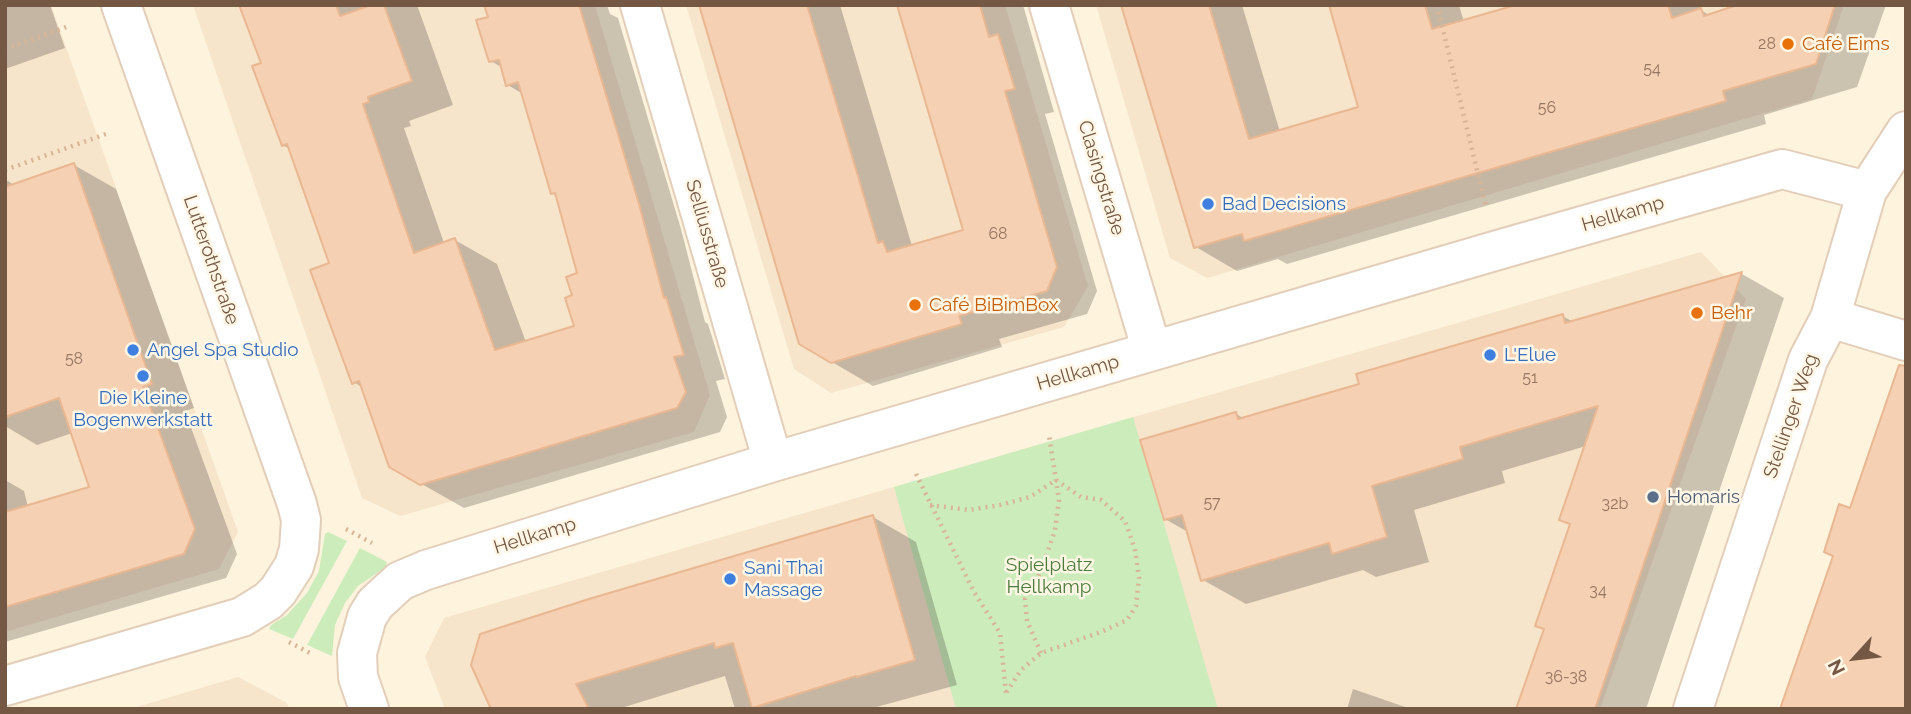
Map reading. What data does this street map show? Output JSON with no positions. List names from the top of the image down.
{
  "streets": {
    "street": [
      "Clasingstraße",
      "Hellkamp",
      "Selliusstraße",
      "Lutterothstraße",
      "Stellinger Weg"
    ]
  },
  "crossings": [
    ["Clasingstraße", "Hellkamp"],
    ["Hellkamp", "Selliusstraße"],
    ["Hellkamp", "Stellinger Weg"]
  ],
  "parks": ["Spielplatz Hellkamp"],
  "places": [
    "Café Eims",
    "Bad Decisions",
    "Café BiBimBox",
    "Behr",
    "Angel Spa Studio",
    "L'Elue",
    "Die Kleine Bogenwerkstatt",
    "Homaris",
    "Sani Thai Massage"
  ],
  "house_numbers": [
    "28",
    "54",
    "56",
    "68",
    "58",
    "51",
    "57",
    "32b",
    "34",
    "36-38"
  ],
  "north": "bottom left"
}
